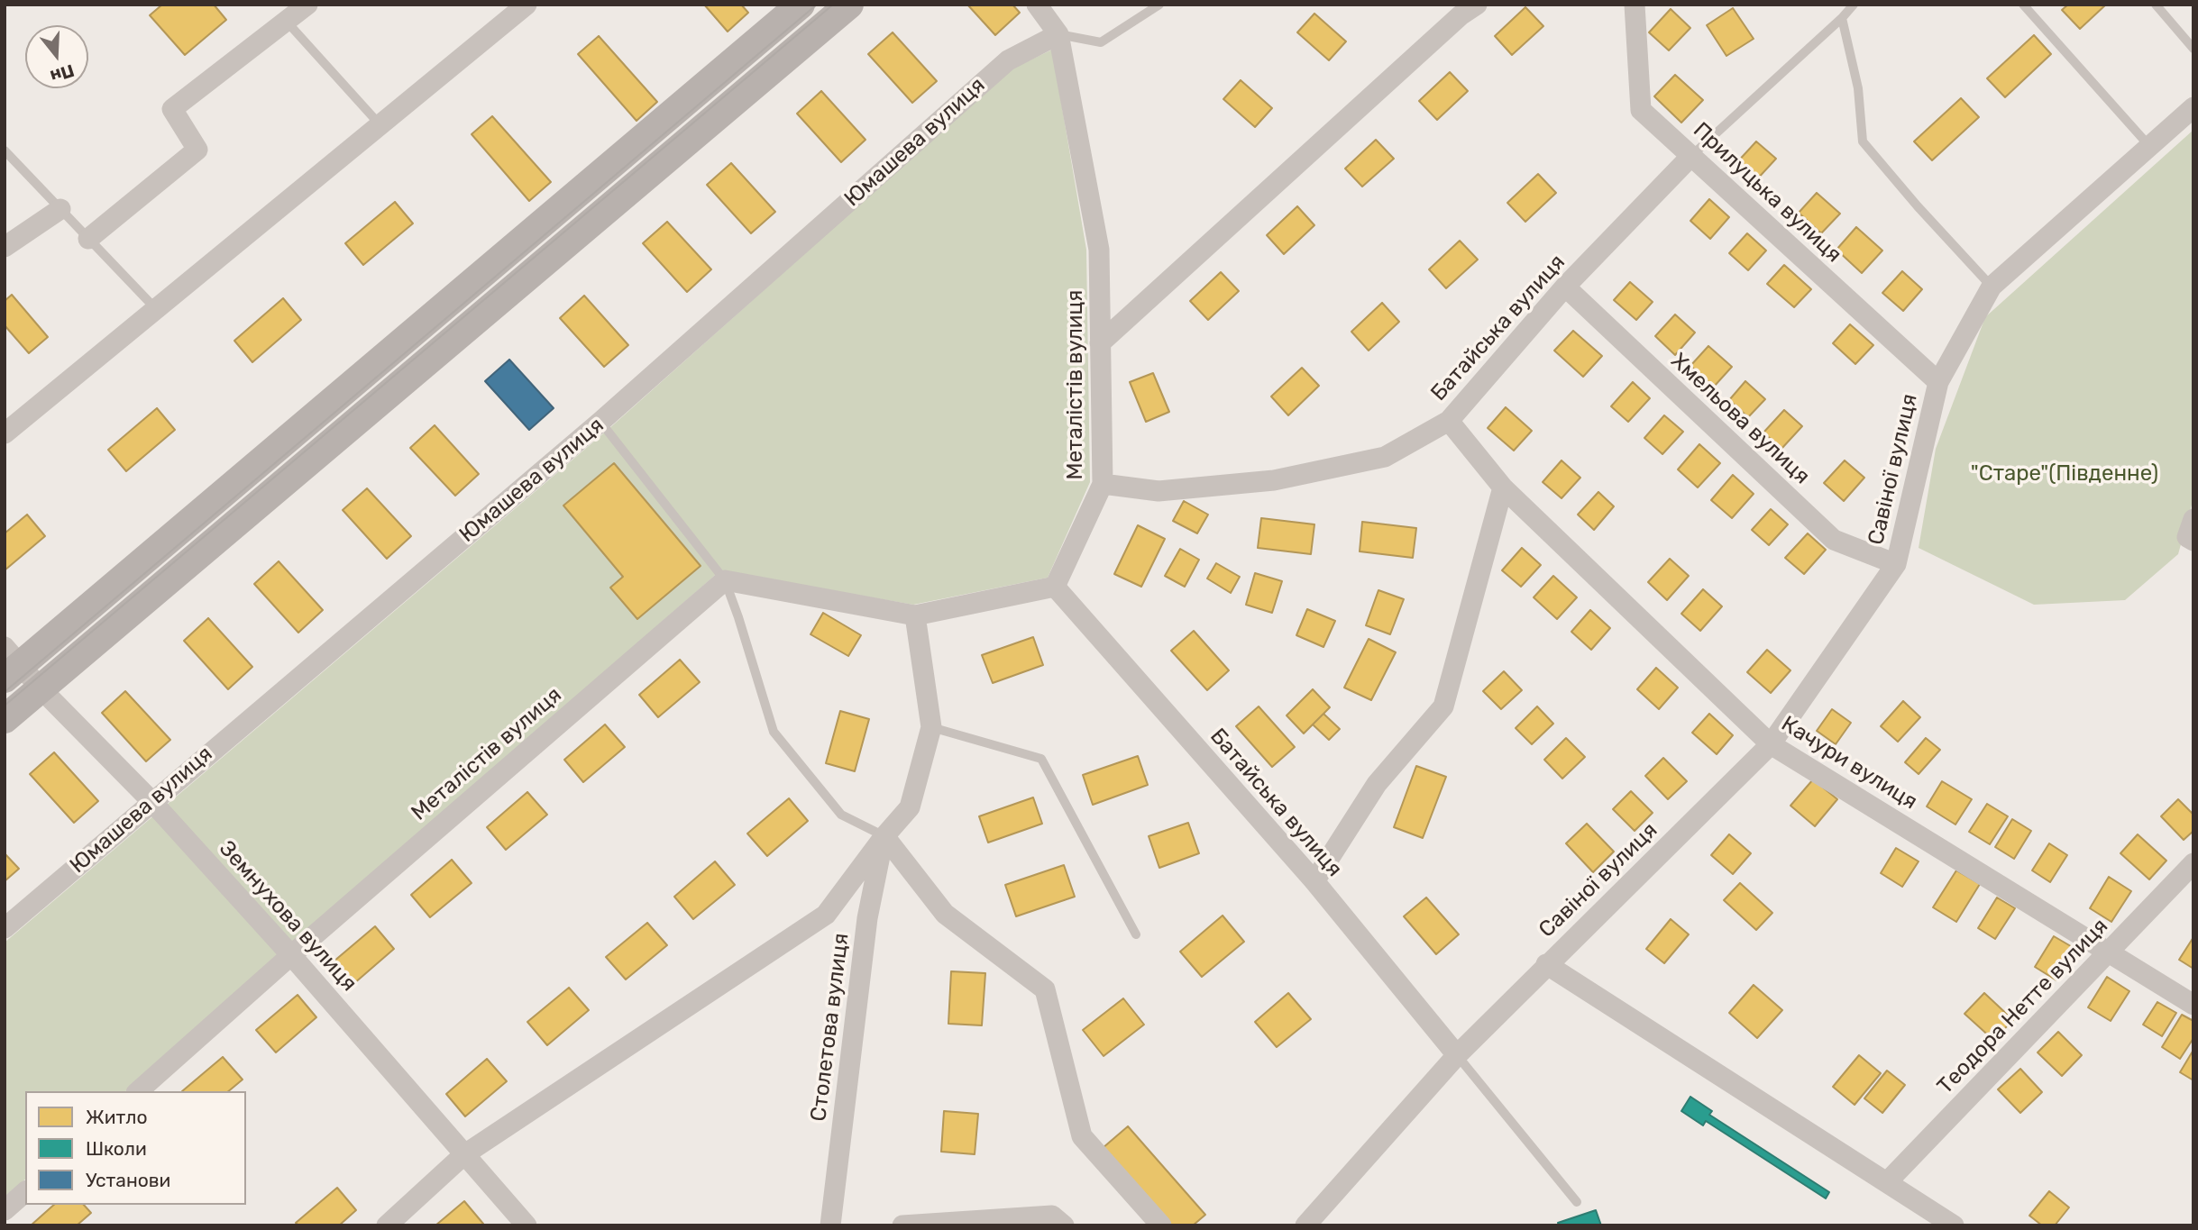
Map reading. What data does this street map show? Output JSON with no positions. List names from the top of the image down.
{
  "streets": {
    "street": [
      "Юмашева вулиця",
      "Прилуцька вулиця",
      "Батайська вулиця",
      "Металістів вулиця",
      "Хмельова вулиця",
      "Савіної вулиця",
      "Качури вулиця",
      "Земнухова вулиця",
      "Теодора Нетте вулиця",
      "Столетова вулиця"
    ]
  },
  "crossings": [
    ["Юмашева вулиця", "Металістів вулиця"],
    ["Юмашева вулиця", "Земнухова вулиця"],
    ["Прилуцька вулиця", "Батайська вулиця"],
    ["Прилуцька вулиця", "Савіної вулиця"],
    ["Батайська вулиця", "Металістів вулиця"],
    ["Батайська вулиця", "Хмельова вулиця"],
    ["Батайська вулиця", "Савіної вулиця"],
    ["Батайська вулиця", "Качури вулиця"],
    ["Металістів вулиця", "Земнухова вулиця"],
    ["Хмельова вулиця", "Савіної вулиця"],
    ["Савіної вулиця", "Качури вулиця"],
    ["Савіної вулиця", "Теодора Нетте вулиця"],
    ["Качури вулиця", "Теодора Нетте вулиця"]
  ],
  "parks": ["\"Старе\"(Південне)"],
  "legend": ["Житло", "Школи", "Установи"],
  "north": "bottom"
}
